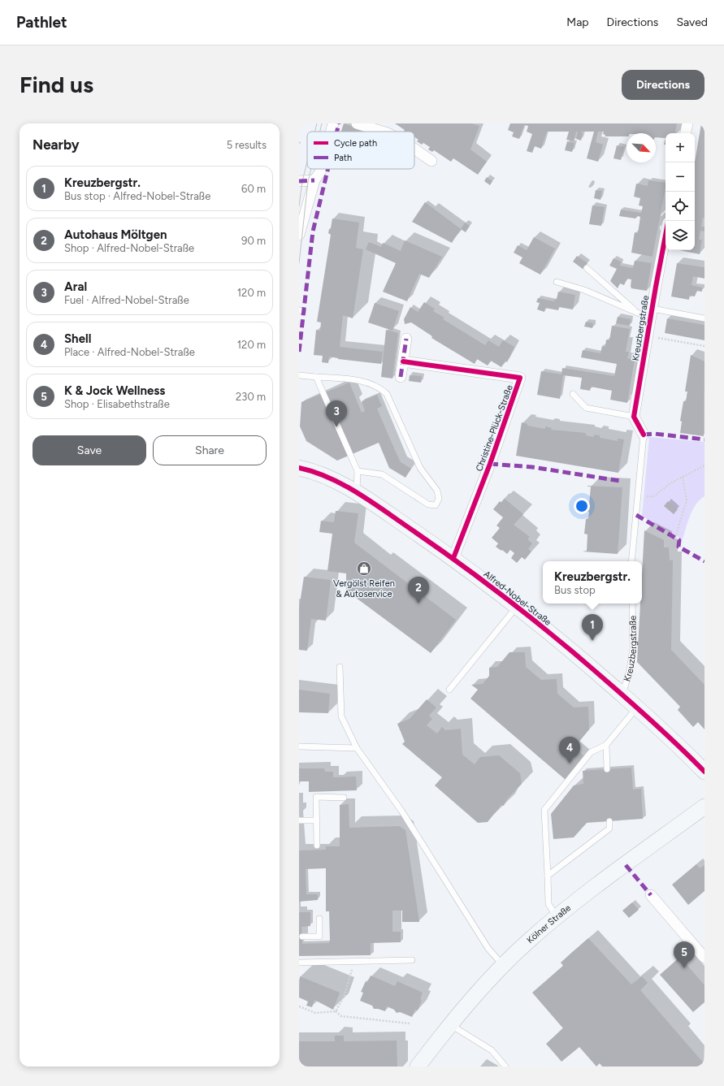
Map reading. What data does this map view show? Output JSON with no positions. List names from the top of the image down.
{
  "streets": {
    "street": [
      "Kreuzbergstraße",
      "Christine-Plück-Straße",
      "Alfred-Nobel-Straße",
      "Kölner Straße"
    ]
  },
  "crossings": [
    ["Kreuzbergstraße", "Alfred-Nobel-Straße"],
    ["Christine-Plück-Straße", "Alfred-Nobel-Straße"]
  ],
  "places": {
    "shop": ["Vergölst Reifen & Autoservice"]
  },
  "legend": ["Cycle path", "Path"],
  "north": "bottom right",
  "page": {
    "header": "Pathlet",
    "nav": ["Map", "Directions", "Saved"],
    "buttons": [
      "Directions",
      ["Save", "Share"]
    ],
    "title": "Find us",
    "heading": ["Nearby", "5 results"],
    "map_buttons": ["+", "−"],
    "list": [
      {
        "mark": "1",
        "name": "Kreuzbergstr.",
        "note": "Bus stop · Alfred-Nobel-Straße",
        "value": "60 m"
      },
      {
        "mark": "2",
        "name": "Autohaus Möltgen",
        "note": "Shop · Alfred-Nobel-Straße",
        "value": "90 m"
      },
      {
        "mark": "3",
        "name": "Aral",
        "note": "Fuel · Alfred-Nobel-Straße",
        "value": "120 m"
      },
      {
        "mark": "4",
        "name": "Shell",
        "note": "Place · Alfred-Nobel-Straße",
        "value": "120 m"
      },
      {
        "mark": "5",
        "name": "K & Jock Wellness",
        "note": "Shop · Elisabethstraße",
        "value": "230 m"
      }
    ],
    "pins": [
      "3",
      "2",
      "1",
      "4",
      "5"
    ],
    "popup": ["Kreuzbergstr.", "Bus stop"]
  }
}
